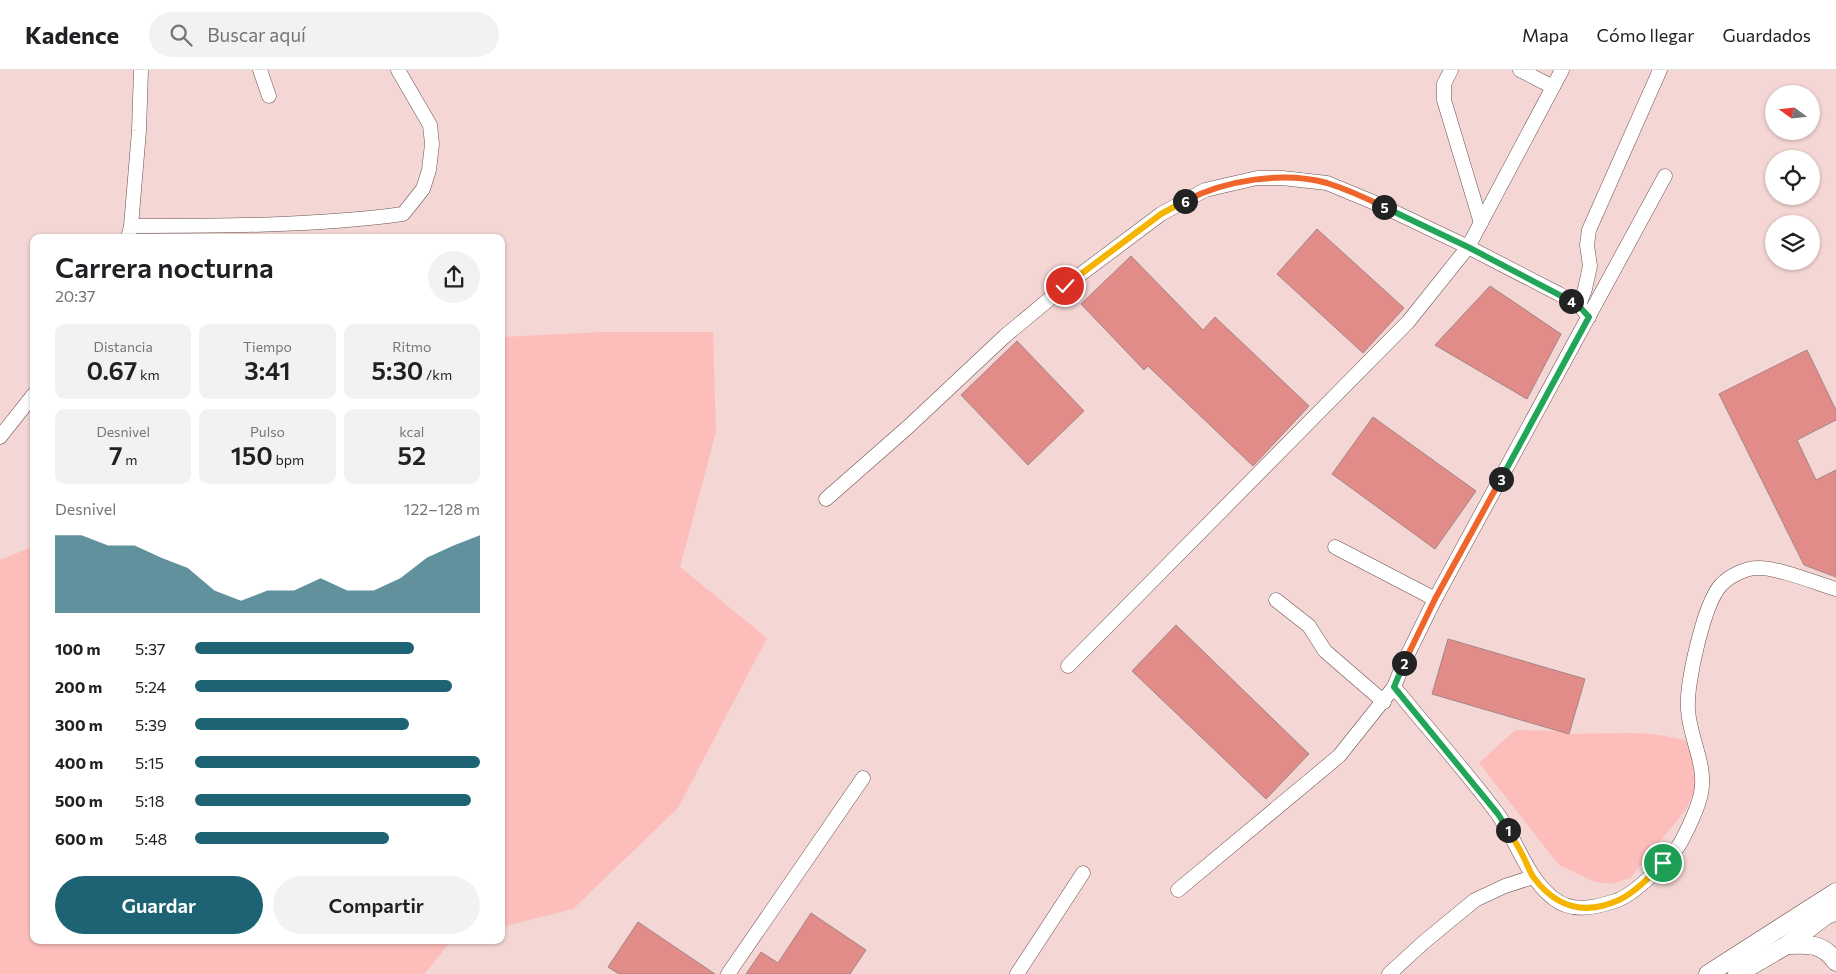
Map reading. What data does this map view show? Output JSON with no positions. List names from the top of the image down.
{
  "north": "left",
  "page": {
    "header": "Kadence",
    "search": "Buscar aquí",
    "nav": ["Mapa", "Cómo llegar", "Guardados"],
    "pins": [
      "6",
      "5",
      "4",
      "3",
      "2",
      "1"
    ],
    "heading": ["Carrera nocturna", "20:37"],
    "stats": [
      ["Distancia", "0.67 km"],
      ["Tiempo", "3:41"],
      ["Ritmo", "5:30 /km"],
      ["Desnivel", "7 m"],
      ["Pulso", "150 bpm"],
      ["kcal", "52"]
    ],
    "chart": ["Desnivel", "122–128 m"],
    "list": [
      {
        "name": "100 m",
        "note": "5:37"
      },
      {
        "name": "200 m",
        "note": "5:24"
      },
      {
        "name": "300 m",
        "note": "5:39"
      },
      {
        "name": "400 m",
        "note": "5:15"
      },
      {
        "name": "500 m",
        "note": "5:18"
      },
      {
        "name": "600 m",
        "note": "5:48"
      }
    ],
    "buttons": ["Guardar", "Compartir"]
  }
}
